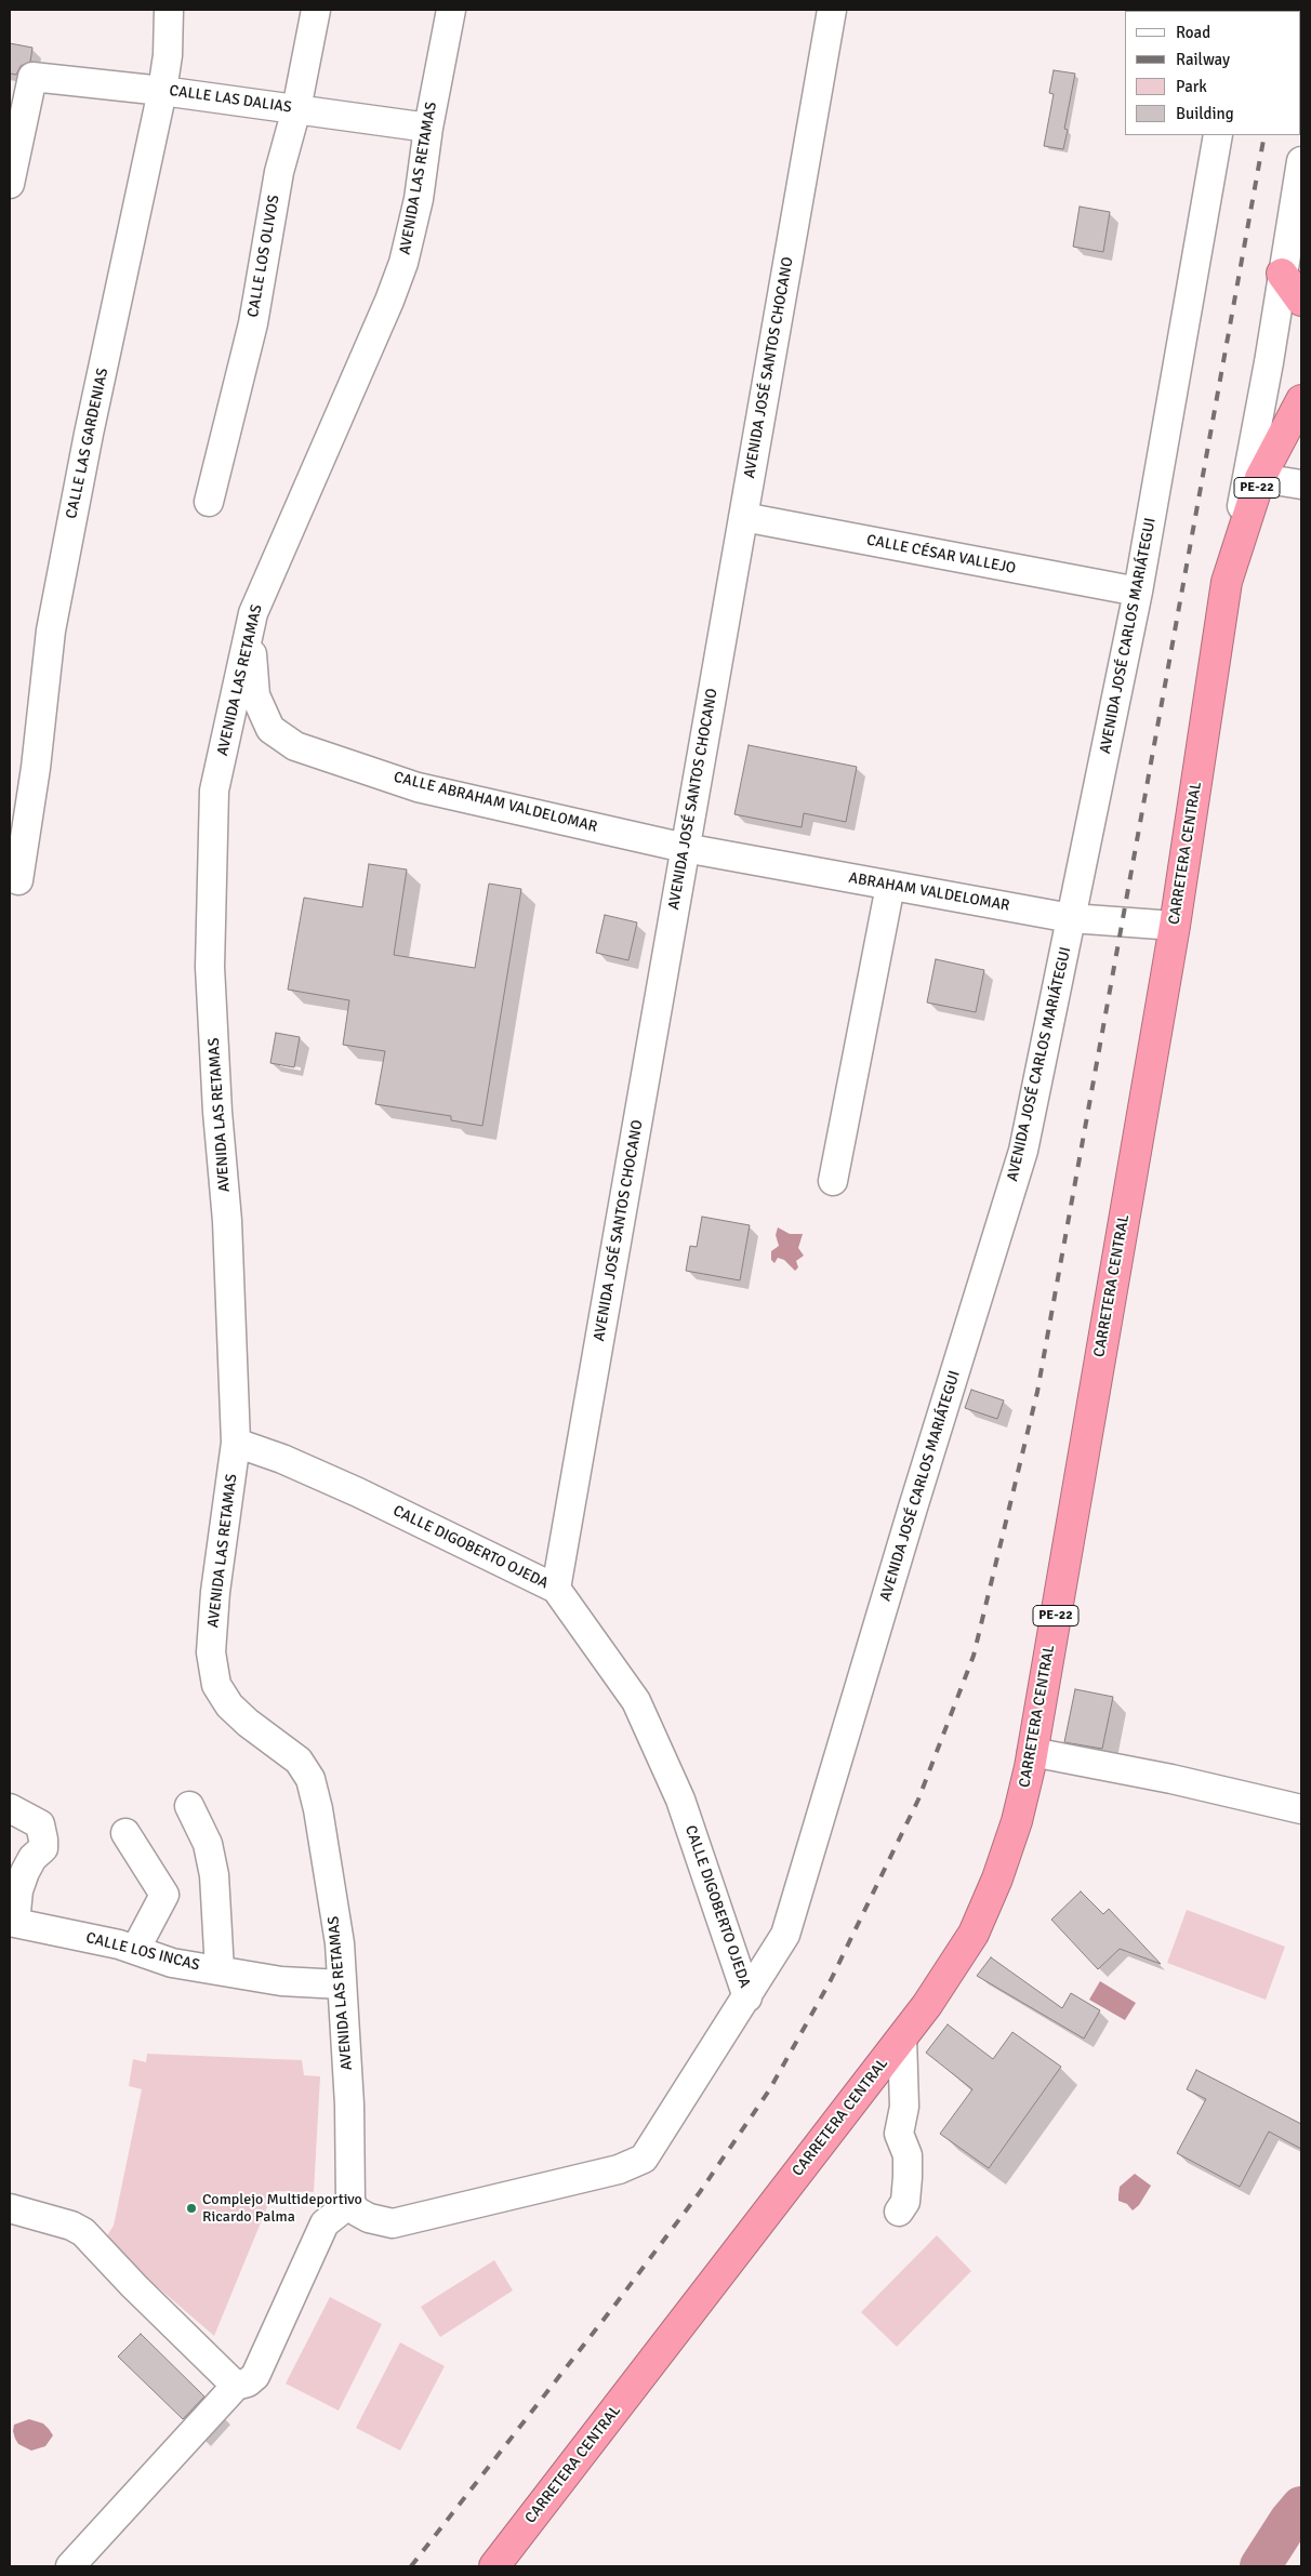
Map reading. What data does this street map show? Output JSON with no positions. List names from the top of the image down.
{
  "streets": {
    "highway": ["PE-22", "CARRETERA CENTRAL"],
    "street": [
      "CALLE LAS DALIAS",
      "AVENIDA LAS RETAMAS",
      "CALLE LOS OLIVOS",
      "AVENIDA JOSÉ SANTOS CHOCANO",
      "CALLE LAS GARDENIAS",
      "CALLE CÉSAR VALLEJO",
      "AVENIDA JOSÉ CARLOS MARIÁTEGUI",
      "CALLE ABRAHAM VALDELOMAR",
      "ABRAHAM VALDELOMAR",
      "CALLE DIGOBERTO OJEDA",
      "CALLE LOS INCAS"
    ]
  },
  "crossings": [
    ["CALLE LAS DALIAS", "AVENIDA LAS RETAMAS"],
    ["CALLE LAS DALIAS", "CALLE LOS OLIVOS"],
    ["CALLE LAS DALIAS", "CALLE LAS GARDENIAS"],
    ["AVENIDA LAS RETAMAS", "AVENIDA JOSÉ CARLOS MARIÁTEGUI"],
    ["AVENIDA LAS RETAMAS", "CALLE ABRAHAM VALDELOMAR"],
    ["AVENIDA LAS RETAMAS", "CALLE DIGOBERTO OJEDA"],
    ["AVENIDA LAS RETAMAS", "CALLE LOS INCAS"],
    ["AVENIDA JOSÉ SANTOS CHOCANO", "CALLE CÉSAR VALLEJO"],
    ["AVENIDA JOSÉ SANTOS CHOCANO", "CALLE ABRAHAM VALDELOMAR"],
    ["AVENIDA JOSÉ SANTOS CHOCANO", "ABRAHAM VALDELOMAR"],
    ["AVENIDA JOSÉ SANTOS CHOCANO", "CALLE DIGOBERTO OJEDA"],
    ["PE-22", "CARRETERA CENTRAL"],
    ["CALLE CÉSAR VALLEJO", "AVENIDA JOSÉ CARLOS MARIÁTEGUI"],
    ["AVENIDA JOSÉ CARLOS MARIÁTEGUI", "ABRAHAM VALDELOMAR"],
    ["AVENIDA JOSÉ CARLOS MARIÁTEGUI", "CALLE DIGOBERTO OJEDA"],
    ["CALLE ABRAHAM VALDELOMAR", "ABRAHAM VALDELOMAR"],
    ["CARRETERA CENTRAL", "ABRAHAM VALDELOMAR"]
  ],
  "places": ["Complejo Multideportivo Ricardo Palma"],
  "legend": [
    "Road",
    "Railway",
    "Park",
    "Building"
  ]
}
